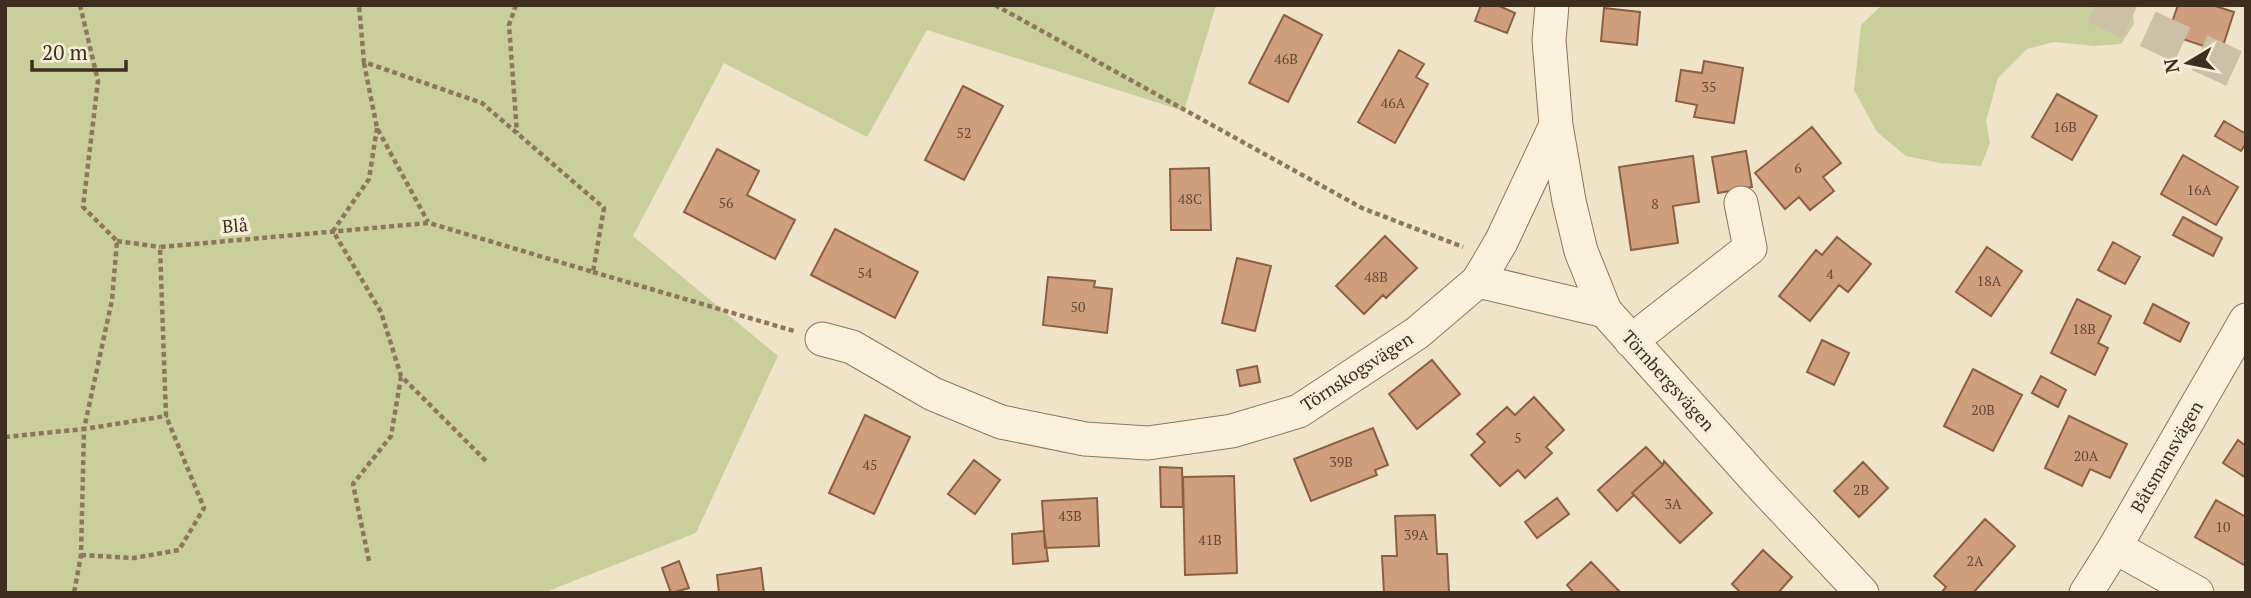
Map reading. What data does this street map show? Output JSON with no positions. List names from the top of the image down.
{
  "streets": {
    "street": ["Törnskogsvägen", "Törnbergsvägen", "Båtsmansvägen"],
    "path": ["Blå"]
  },
  "crossings": [
    ["Blå", "Törnskogsvägen"],
    ["Törnskogsvägen", "Törnbergsvägen"]
  ],
  "house_numbers": [
    "46B",
    "35",
    "46A",
    "16B",
    "52",
    "6",
    "16A",
    "48C",
    "56",
    "8",
    "54",
    "4",
    "48B",
    "18A",
    "50",
    "18B",
    "20B",
    "5",
    "20A",
    "39B",
    "45",
    "2B",
    "3A",
    "43B",
    "10",
    "39A",
    "41B",
    "2A"
  ],
  "scale_bar": "20 m",
  "north": "left"
}
